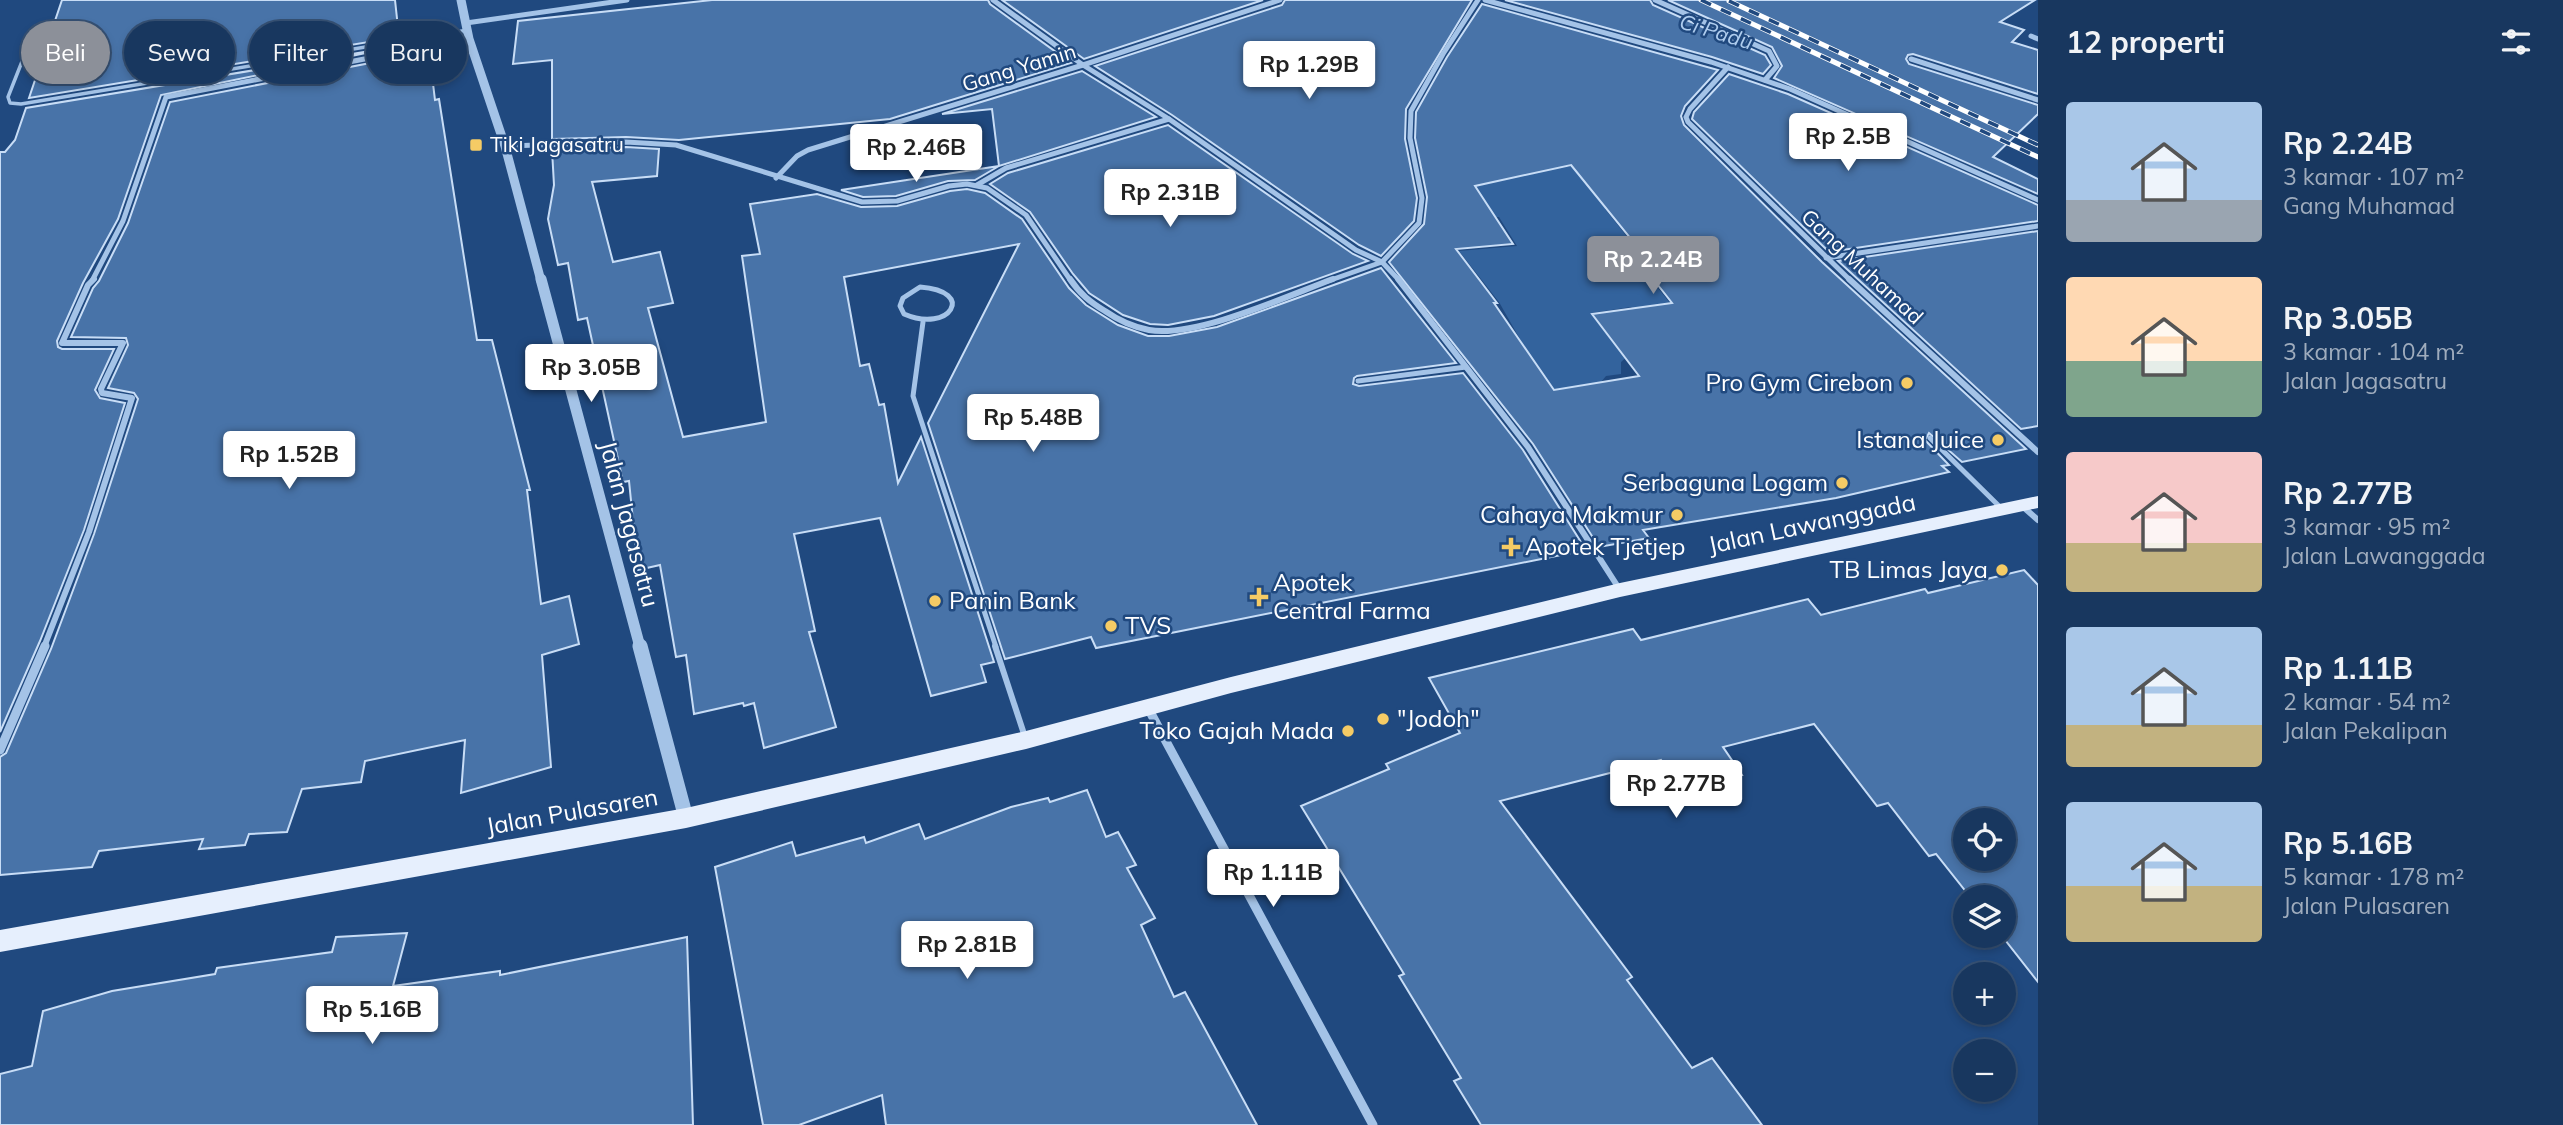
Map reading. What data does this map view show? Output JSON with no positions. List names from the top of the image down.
{
  "streets": {
    "main road": ["Jalan Lawanggada", "Jalan Pulasaren"],
    "street": ["Gang Yamin", "Gang Muhamad", "Jalan Jagasatru"]
  },
  "crossings": [
    ["Jalan Jagasatru", "Jalan Pulasaren"],
    ["Jalan Lawanggada", "Jalan Pulasaren"]
  ],
  "water": ["Ci Padu"],
  "places": {
    "transit": ["Tiki Jagasatru"],
    "other": [
      "Pro Gym Cirebon",
      "Istana Juice",
      "Serbaguna Logam",
      "Cahaya Makmur",
      "TB Limas Jaya",
      "Panin Bank",
      "TVS",
      "\"Jodoh\"",
      "Toko Gajah Mada"
    ],
    "health": ["Apotek Tjetjep", "Apotek Central Farma"]
  },
  "page": {
    "heading": "12 properti",
    "chip": [
      "Beli",
      "Sewa",
      "Filter",
      "Baru"
    ],
    "price": [
      "Rp 1.29B",
      "Rp 2.5B",
      "Rp 2.46B",
      "Rp 2.31B",
      "Rp 2.24B",
      "Rp 3.05B",
      "Rp 5.48B",
      "Rp 1.52B",
      "Rp 2.77B",
      "Rp 1.11B",
      "Rp 2.81B",
      "Rp 5.16B"
    ],
    "list": [
      {
        "name": "Rp 2.24B",
        "note": "3 kamar · 107 m² · Gang Muhamad"
      },
      {
        "name": "Rp 3.05B",
        "note": "3 kamar · 104 m² · Jalan Jagasatru"
      },
      {
        "name": "Rp 2.77B",
        "note": "3 kamar · 95 m² · Jalan Lawanggada"
      },
      {
        "name": "Rp 1.11B",
        "note": "2 kamar · 54 m² · Jalan Pekalipan"
      },
      {
        "name": "Rp 5.16B",
        "note": "5 kamar · 178 m² · Jalan Pulasaren"
      }
    ],
    "map_buttons": ["+", "−"]
  }
}
